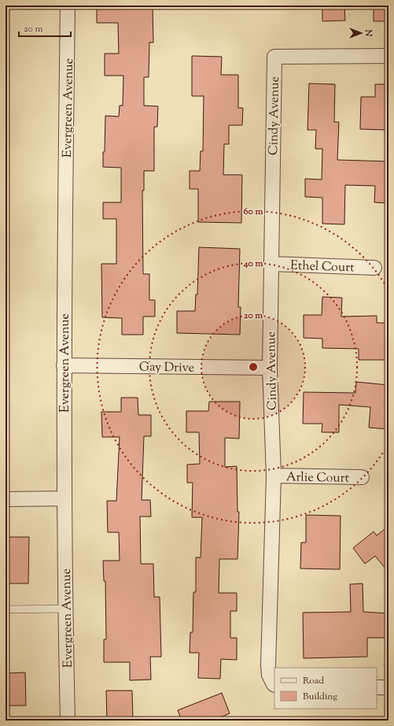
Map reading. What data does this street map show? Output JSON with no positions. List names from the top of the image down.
{
  "streets": {
    "street": [
      "Evergreen Avenue",
      "Cindy Avenue",
      "Ethel Court",
      "Gay Drive",
      "Arlie Court"
    ]
  },
  "crossings": [
    ["Evergreen Avenue", "Gay Drive"],
    ["Cindy Avenue", "Ethel Court"],
    ["Cindy Avenue", "Gay Drive"],
    ["Cindy Avenue", "Arlie Court"]
  ],
  "legend": ["Road", "Building"],
  "scale_bar": "20 m",
  "north": "right",
  "rings": ["60 m", "40 m", "20 m"]
}
